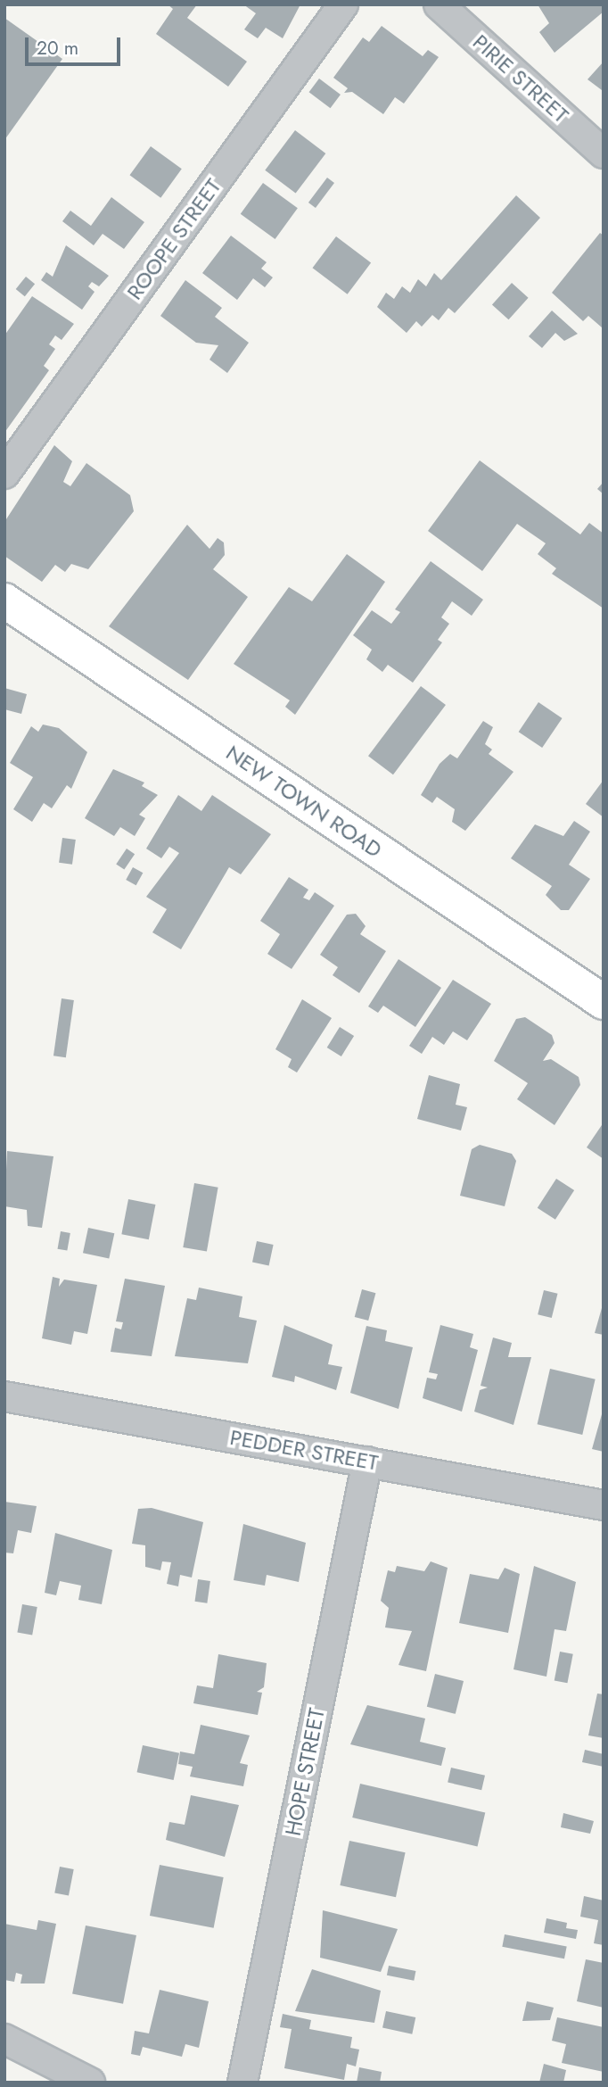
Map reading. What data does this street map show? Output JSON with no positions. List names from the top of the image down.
{
  "streets": {
    "main road": ["NEW TOWN ROAD"],
    "street": [
      "PIRIE STREET",
      "ROOPE STREET",
      "PEDDER STREET",
      "HOPE STREET"
    ]
  },
  "crossings": [
    ["PEDDER STREET", "HOPE STREET"]
  ],
  "scale_bar": "20 m"
}
